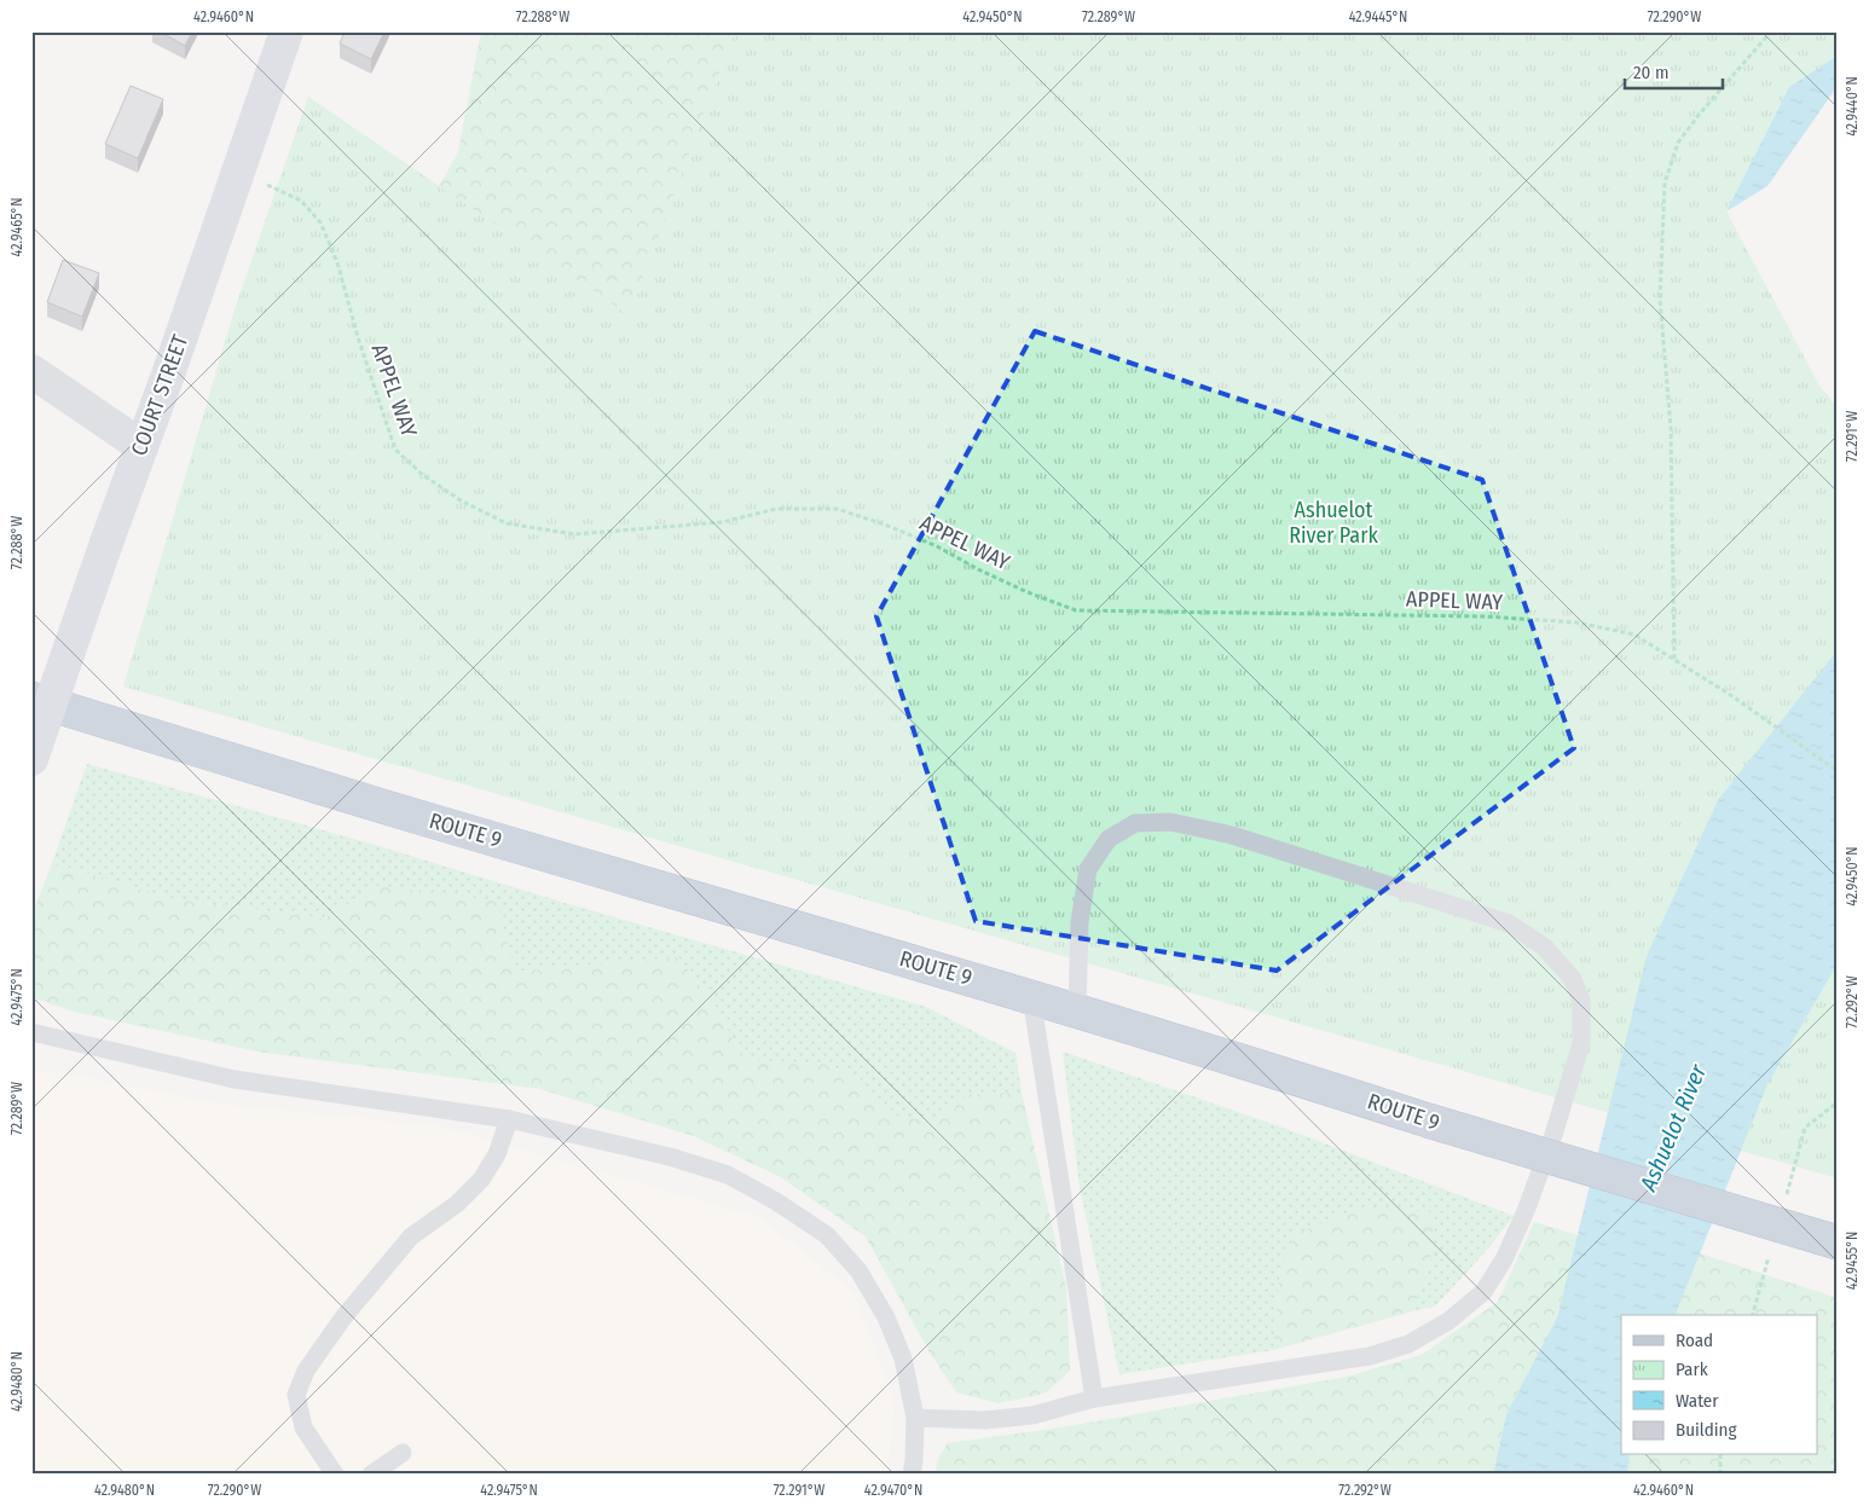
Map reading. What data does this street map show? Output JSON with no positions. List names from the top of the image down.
{
  "streets": {
    "highway": ["ROUTE 9"],
    "main road": ["COURT STREET"],
    "path": ["APPEL WAY"]
  },
  "crossings": [
    ["APPEL WAY", "COURT STREET"]
  ],
  "water": ["Ashuelot River"],
  "parks": ["Ashuelot River Park"],
  "legend": [
    "Road",
    "Park",
    "Water",
    "Building"
  ],
  "scale_bar": "20 m",
  "coordinates": [
    "42.9460°N",
    "72.288°W",
    "42.9450°N",
    "72.289°W",
    "42.9445°N",
    "72.290°W",
    "42.9440°N",
    "42.9465°N",
    "72.291°W",
    "42.9475°N",
    "72.292°W",
    "42.9455°N",
    "42.9480°N",
    "42.9470°N"
  ]
}
